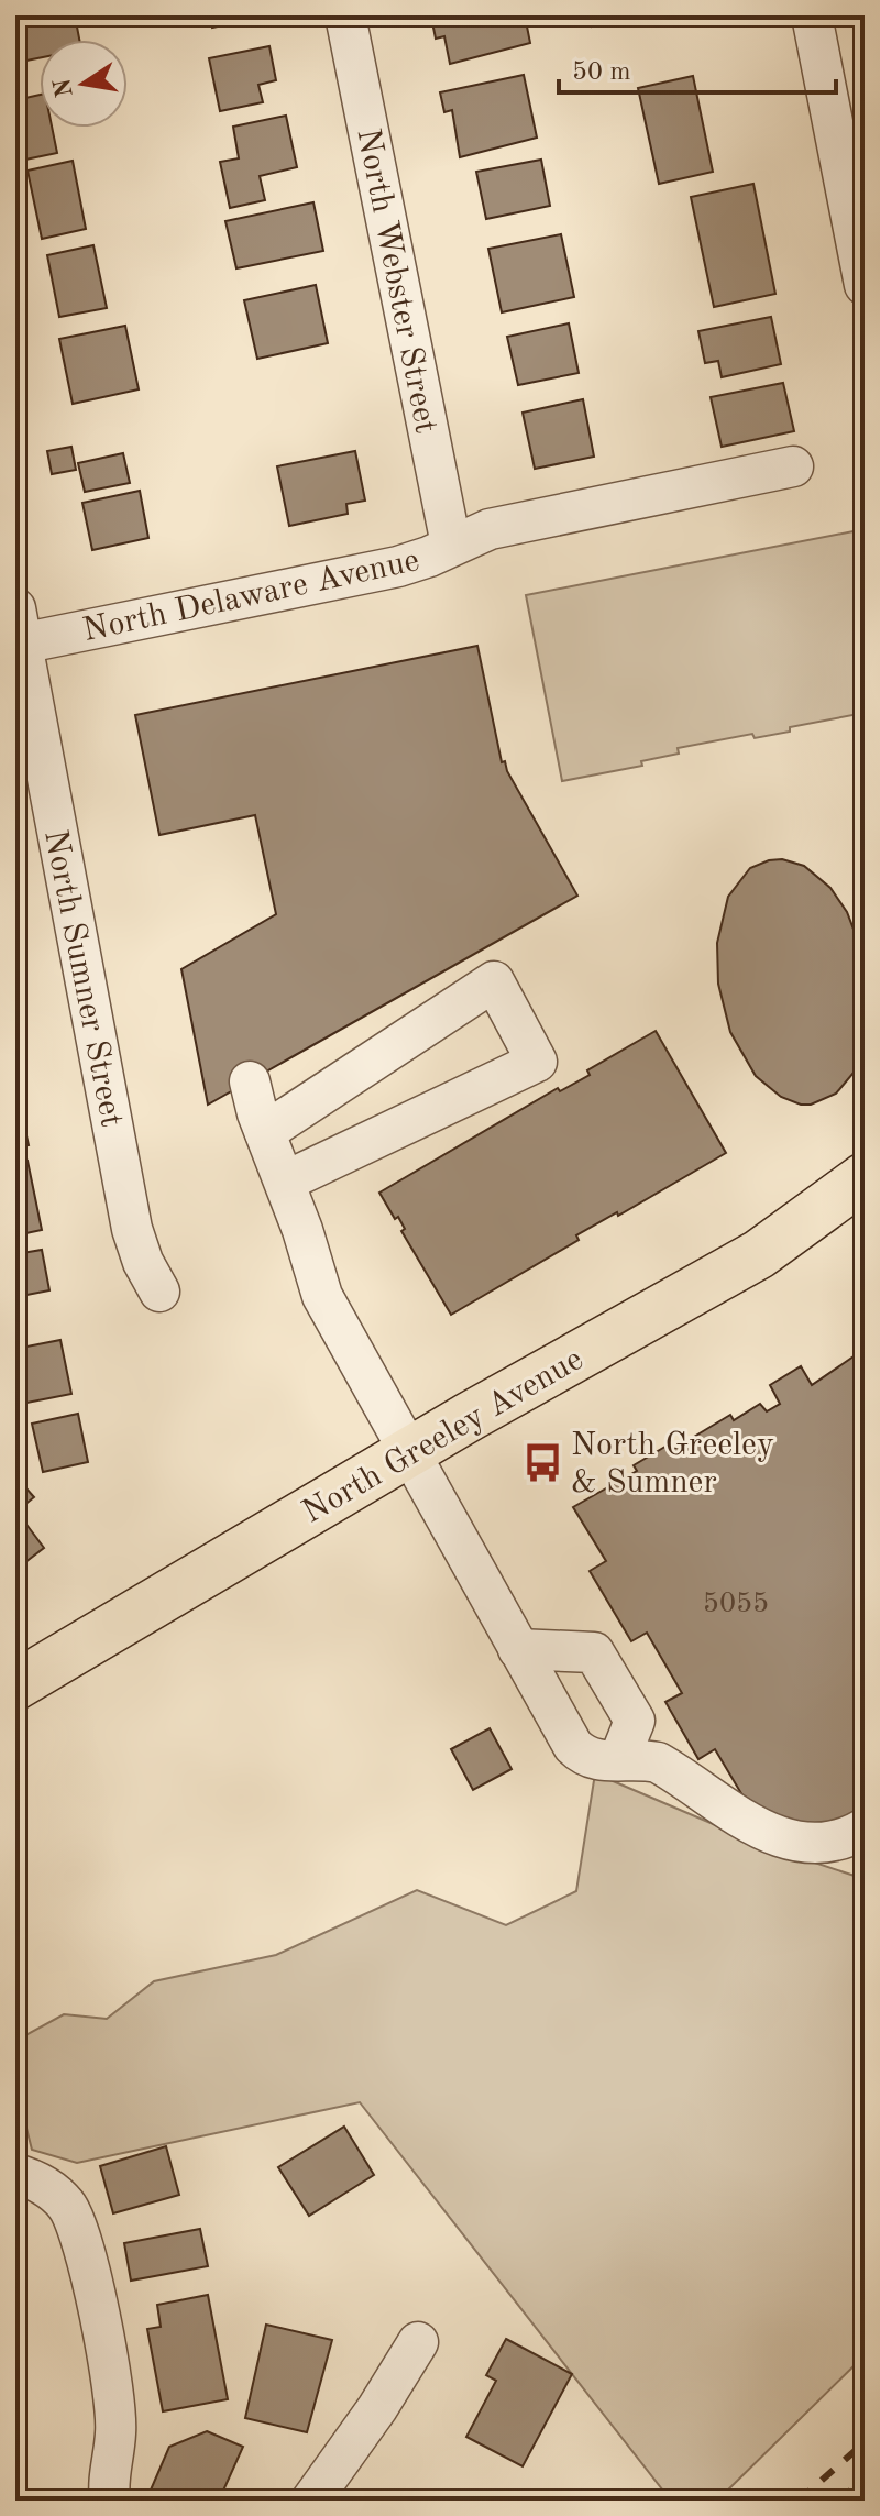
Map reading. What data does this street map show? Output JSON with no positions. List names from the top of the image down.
{
  "streets": {
    "main road": ["North Greeley Avenue"],
    "street": ["North Webster Street", "North Delaware Avenue", "North Sumner Street"]
  },
  "crossings": [
    ["North Webster Street", "North Delaware Avenue"],
    ["North Delaware Avenue", "North Sumner Street"]
  ],
  "places": {
    "bus stop": ["North Greeley & Sumner"]
  },
  "house_numbers": ["5055"],
  "scale_bar": "50 m",
  "north": "left"
}
